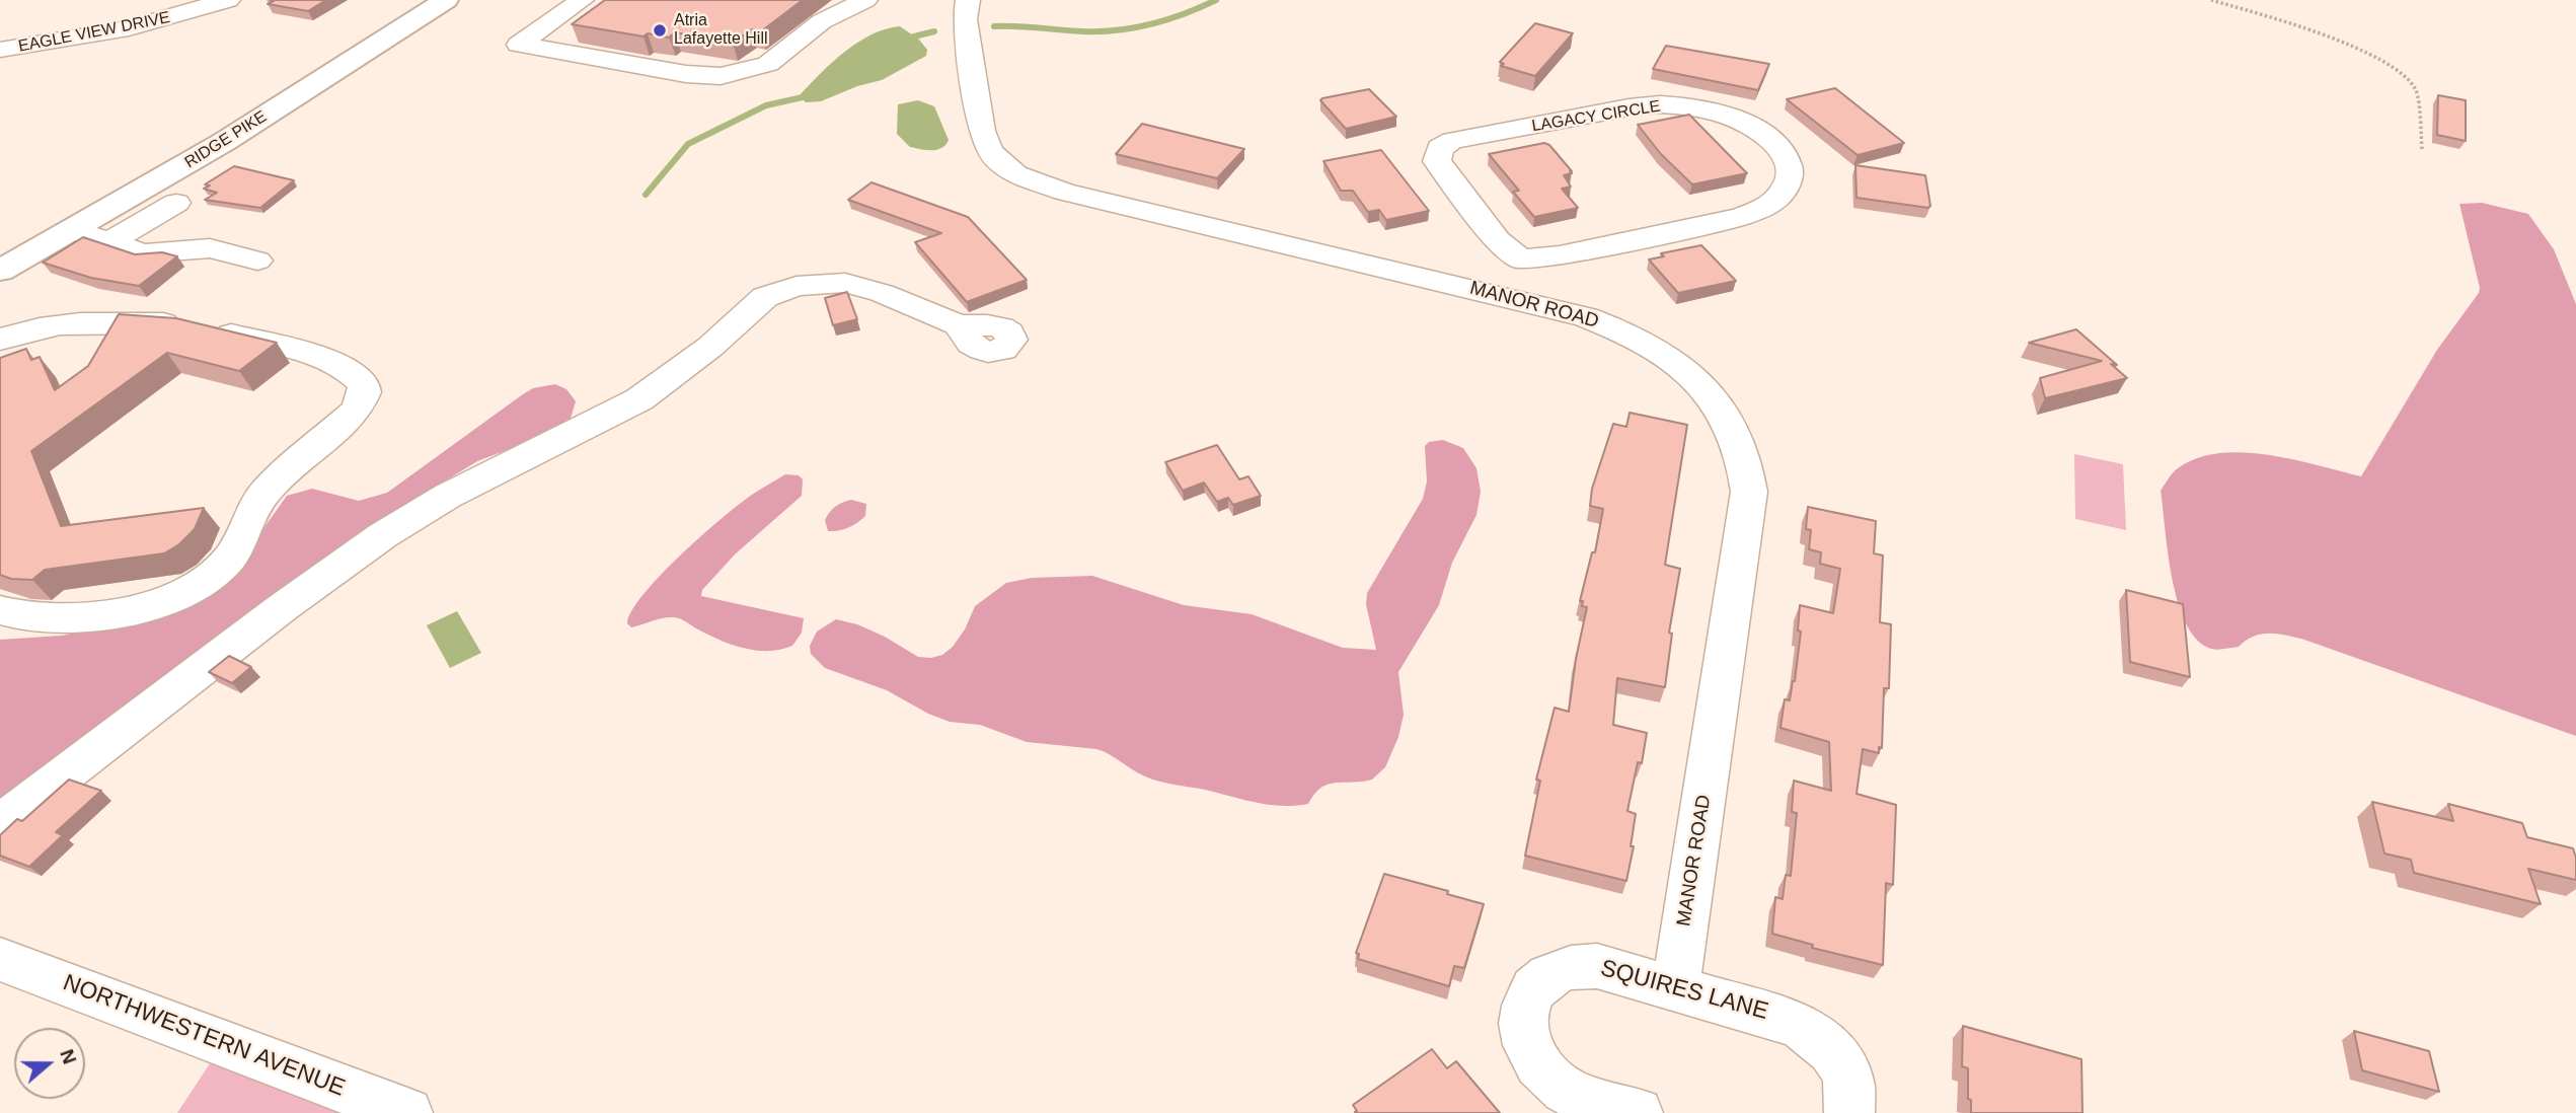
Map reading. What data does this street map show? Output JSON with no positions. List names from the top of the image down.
{
  "streets": {
    "main road": ["RIDGE PIKE"],
    "street": [
      "EAGLE VIEW DRIVE",
      "LAGACY CIRCLE",
      "MANOR ROAD",
      "SQUIRES LANE",
      "NORTHWESTERN AVENUE"
    ]
  },
  "crossings": [
    ["MANOR ROAD", "SQUIRES LANE"]
  ],
  "places": ["Atria Lafayette Hill"],
  "north": "right"
}
